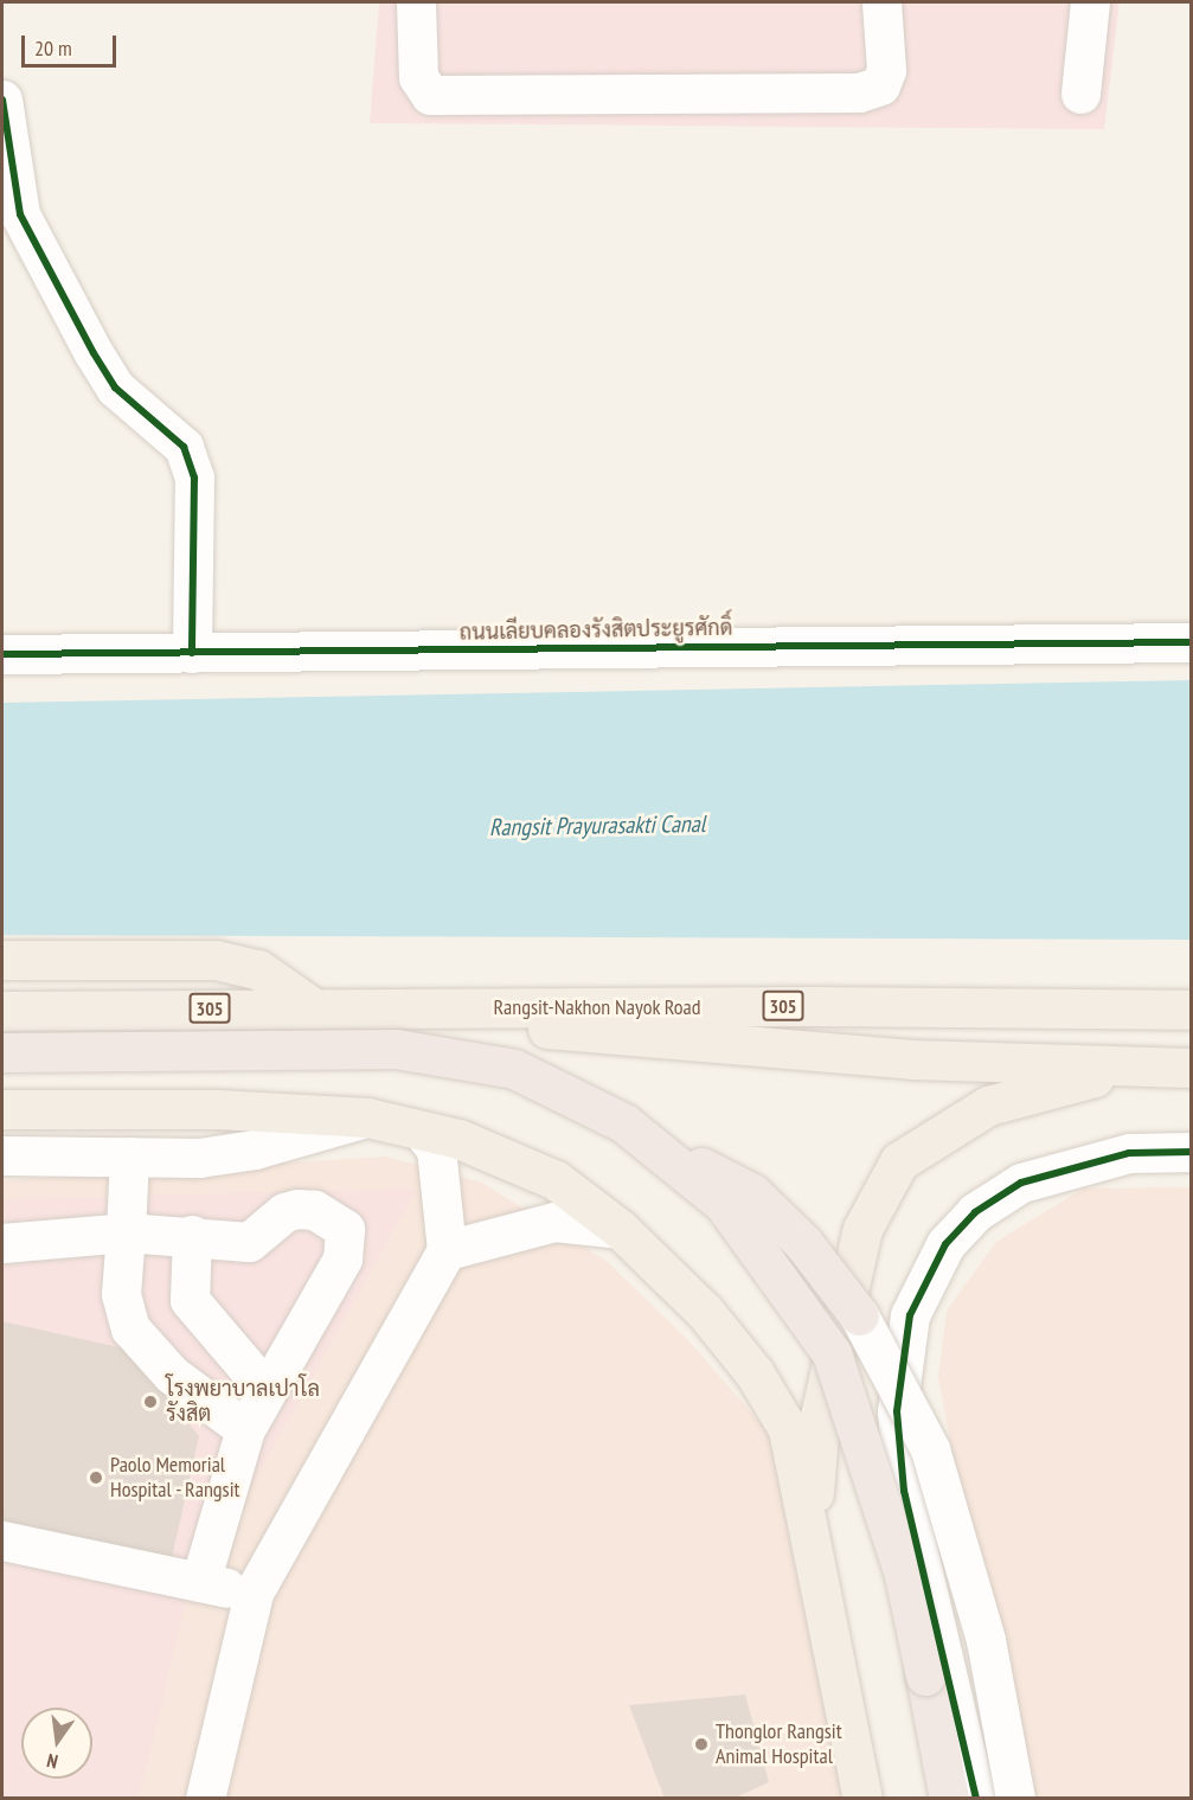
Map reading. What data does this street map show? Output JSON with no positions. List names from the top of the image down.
{
  "streets": {
    "main road": ["305", "Rangsit-Nakhon Nayok Road"],
    "street": ["ถนนเลียบคลองรังสิตประยูรศักดิ์"]
  },
  "water": ["Rangsit Prayurasakti Canal"],
  "places": ["โรงพยาบาลเปาโล รังสิต", "Paolo Memorial Hospital - Rangsit", "Thonglor Rangsit Animal Hospital"],
  "scale_bar": "20 m",
  "north": "bottom"
}
